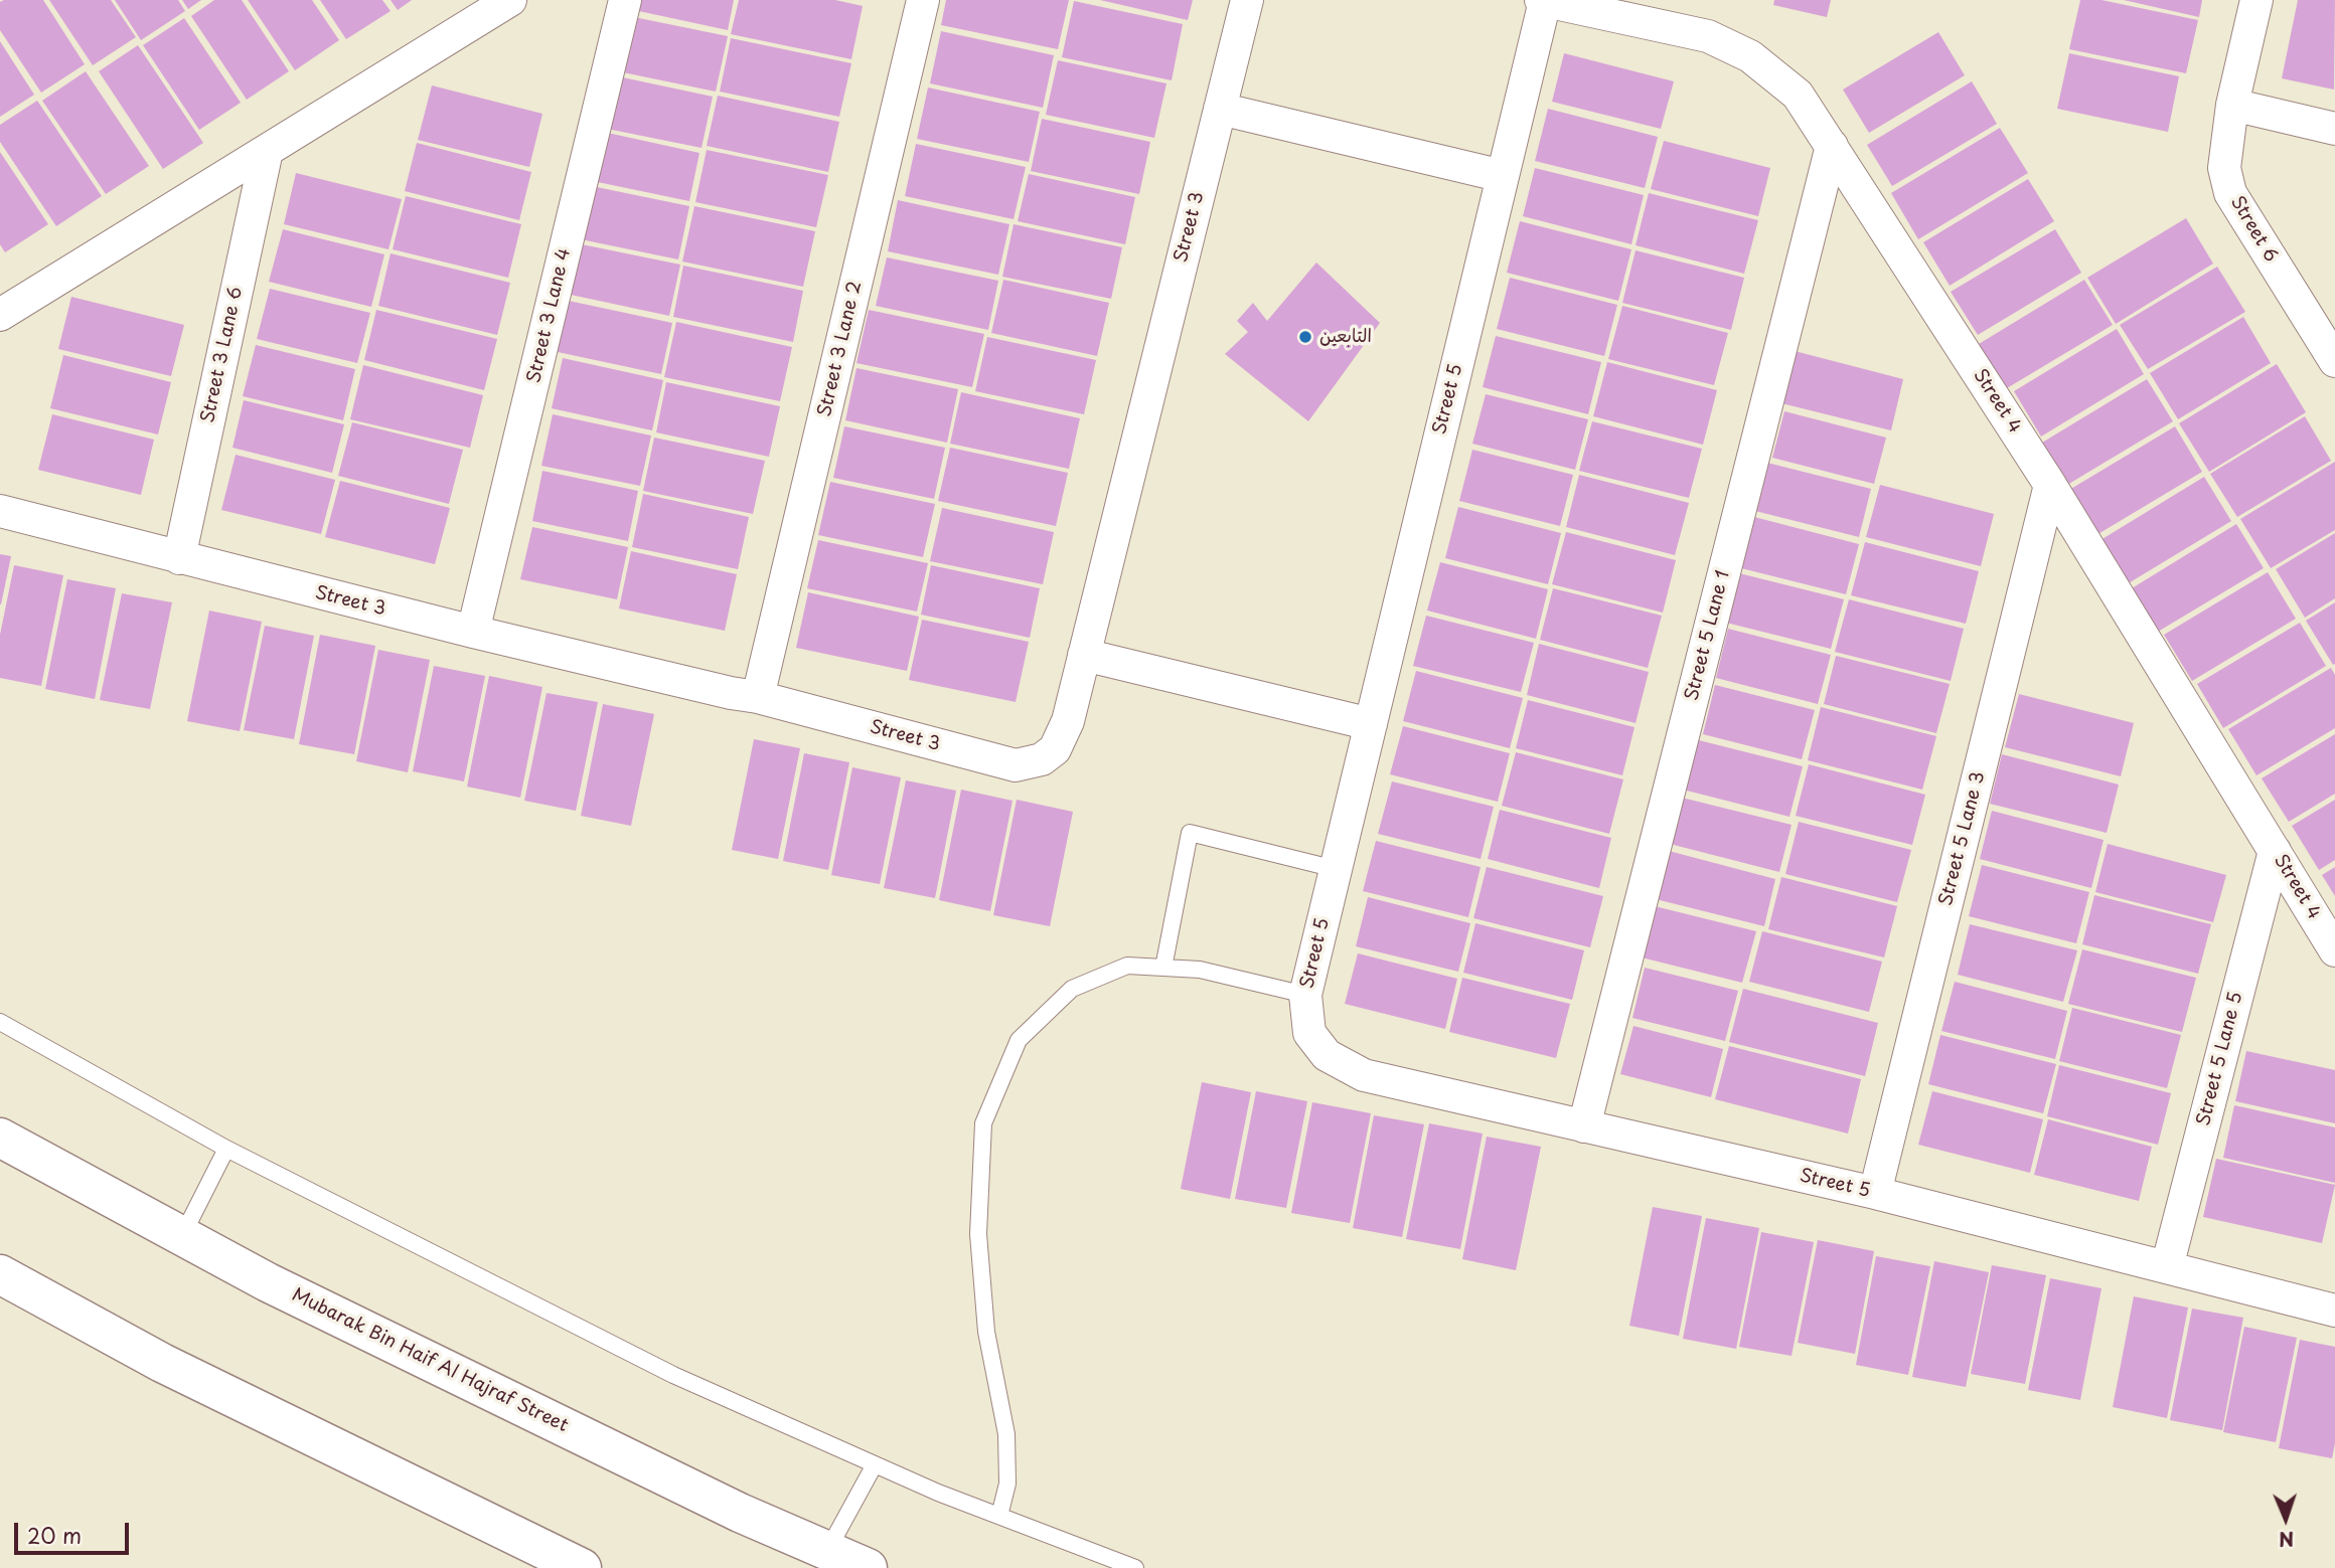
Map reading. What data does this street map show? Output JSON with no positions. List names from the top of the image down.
{
  "streets": {
    "main road": ["Mubarak Bin Haif Al Hajraf Street"],
    "street": [
      "Street 3",
      "Street 6",
      "Street 3 Lane 4",
      "Street 3 Lane 2",
      "Street 3 Lane 6",
      "Street 5",
      "Street 4",
      "Street 5 Lane 1",
      "Street 5 Lane 3",
      "Street 5 Lane 5"
    ]
  },
  "crossings": [
    ["Street 3", "Street 3 Lane 4"],
    ["Street 3", "Street 3 Lane 2"],
    ["Street 3", "Street 3 Lane 6"],
    ["Street 5", "Street 4"],
    ["Street 5", "Street 5 Lane 1"],
    ["Street 5", "Street 5 Lane 3"],
    ["Street 5", "Street 5 Lane 5"],
    ["Street 4", "Street 5 Lane 1"],
    ["Street 4", "Street 5 Lane 3"],
    ["Street 4", "Street 5 Lane 5"]
  ],
  "places": ["التابعين"],
  "scale_bar": "20 m",
  "north": "bottom"
}
